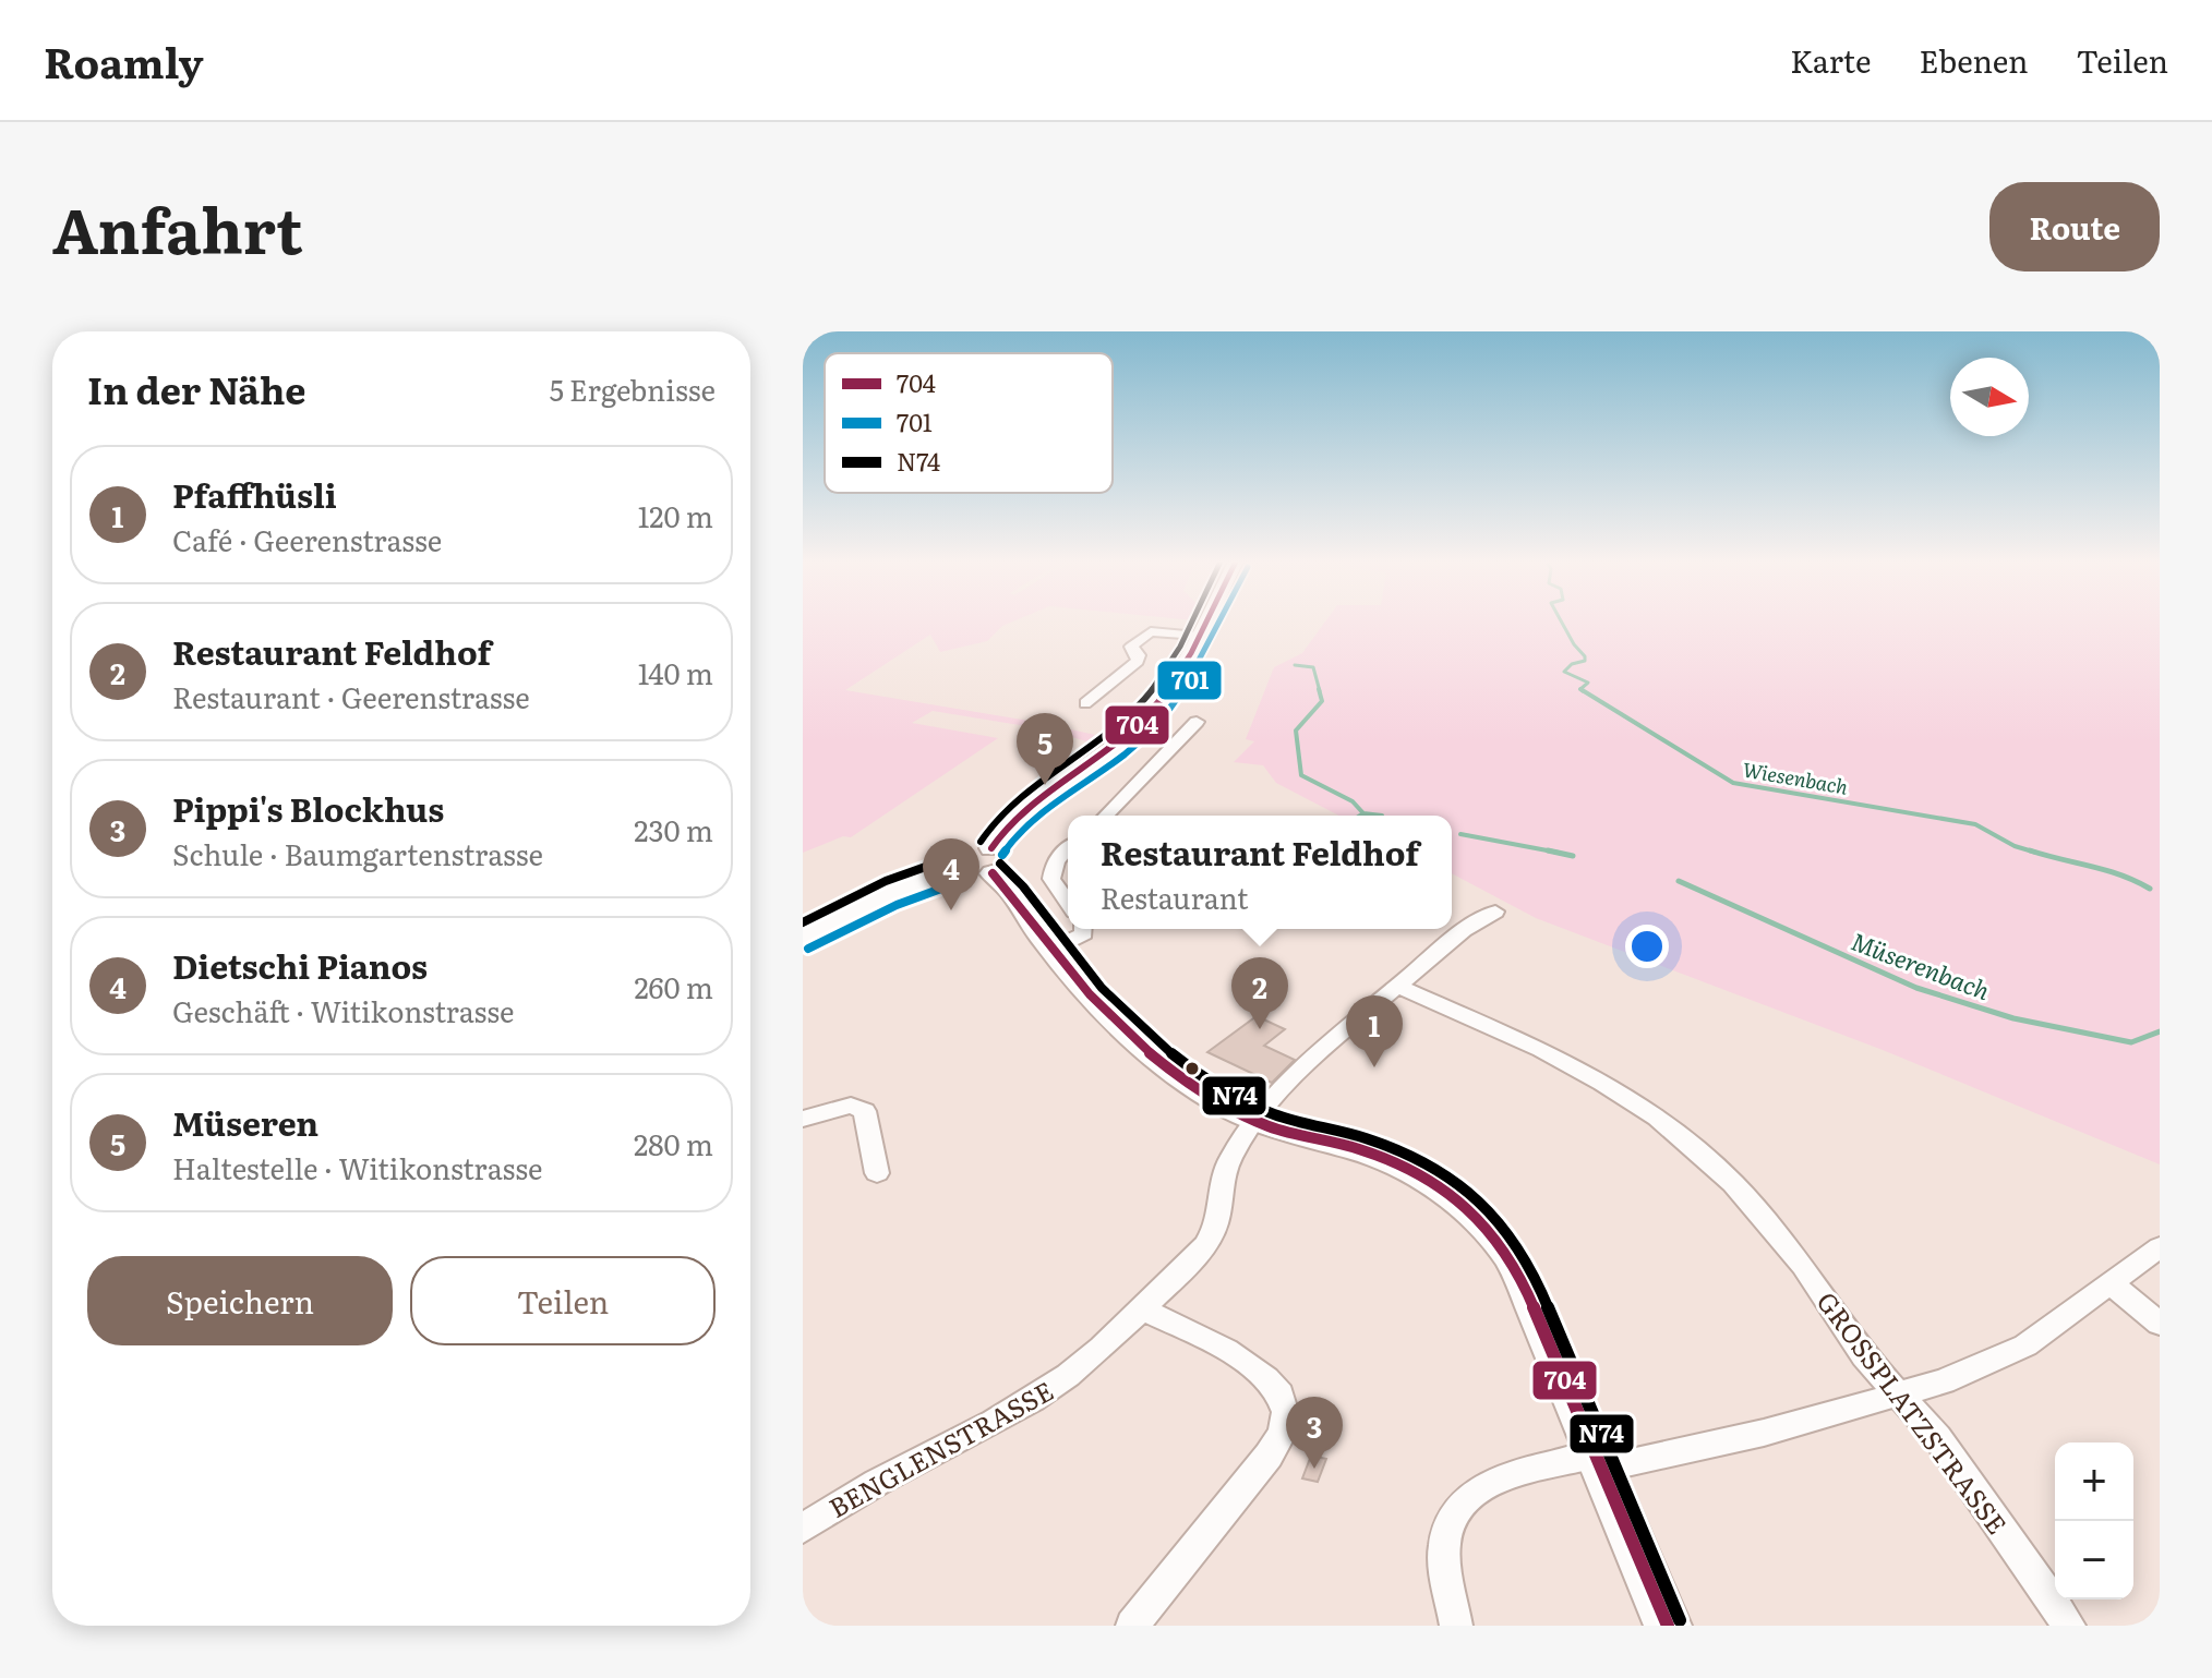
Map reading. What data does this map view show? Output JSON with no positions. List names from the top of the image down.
{
  "streets": {
    "street": ["GROSSPLATZSTRASSE", "BENGLENSTRASSE"]
  },
  "crossings": [
    ["GROSSPLATZSTRASSE", "BENGLENSTRASSE"]
  ],
  "water": ["Wiesenbach", "Müserenbach"],
  "lines": ["transit line 704", "transit line 701", "transit line N74"],
  "legend": ["704", "701", "N74"],
  "north": "right",
  "page": {
    "header": "Roamly",
    "nav": ["Karte", "Ebenen", "Teilen"],
    "title": "Anfahrt",
    "buttons": [
      "Route",
      ["Speichern", "Teilen"]
    ],
    "heading": ["In der Nähe", "5 Ergebnisse"],
    "list": [
      {
        "mark": "1",
        "name": "Pfaffhüsli",
        "note": "Café · Geerenstrasse",
        "value": "120 m"
      },
      {
        "mark": "2",
        "name": "Restaurant Feldhof",
        "note": "Restaurant · Geerenstrasse",
        "value": "140 m"
      },
      {
        "mark": "3",
        "name": "Pippi's Blockhus",
        "note": "Schule · Baumgartenstrasse",
        "value": "230 m"
      },
      {
        "mark": "4",
        "name": "Dietschi Pianos",
        "note": "Geschäft · Witikonstrasse",
        "value": "260 m"
      },
      {
        "mark": "5",
        "name": "Müseren",
        "note": "Haltestelle · Witikonstrasse",
        "value": "280 m"
      }
    ],
    "pins": [
      "5",
      "4",
      "2",
      "1",
      "3"
    ],
    "popup": ["Restaurant Feldhof", "Restaurant"],
    "map_buttons": ["+", "−"]
  }
}
